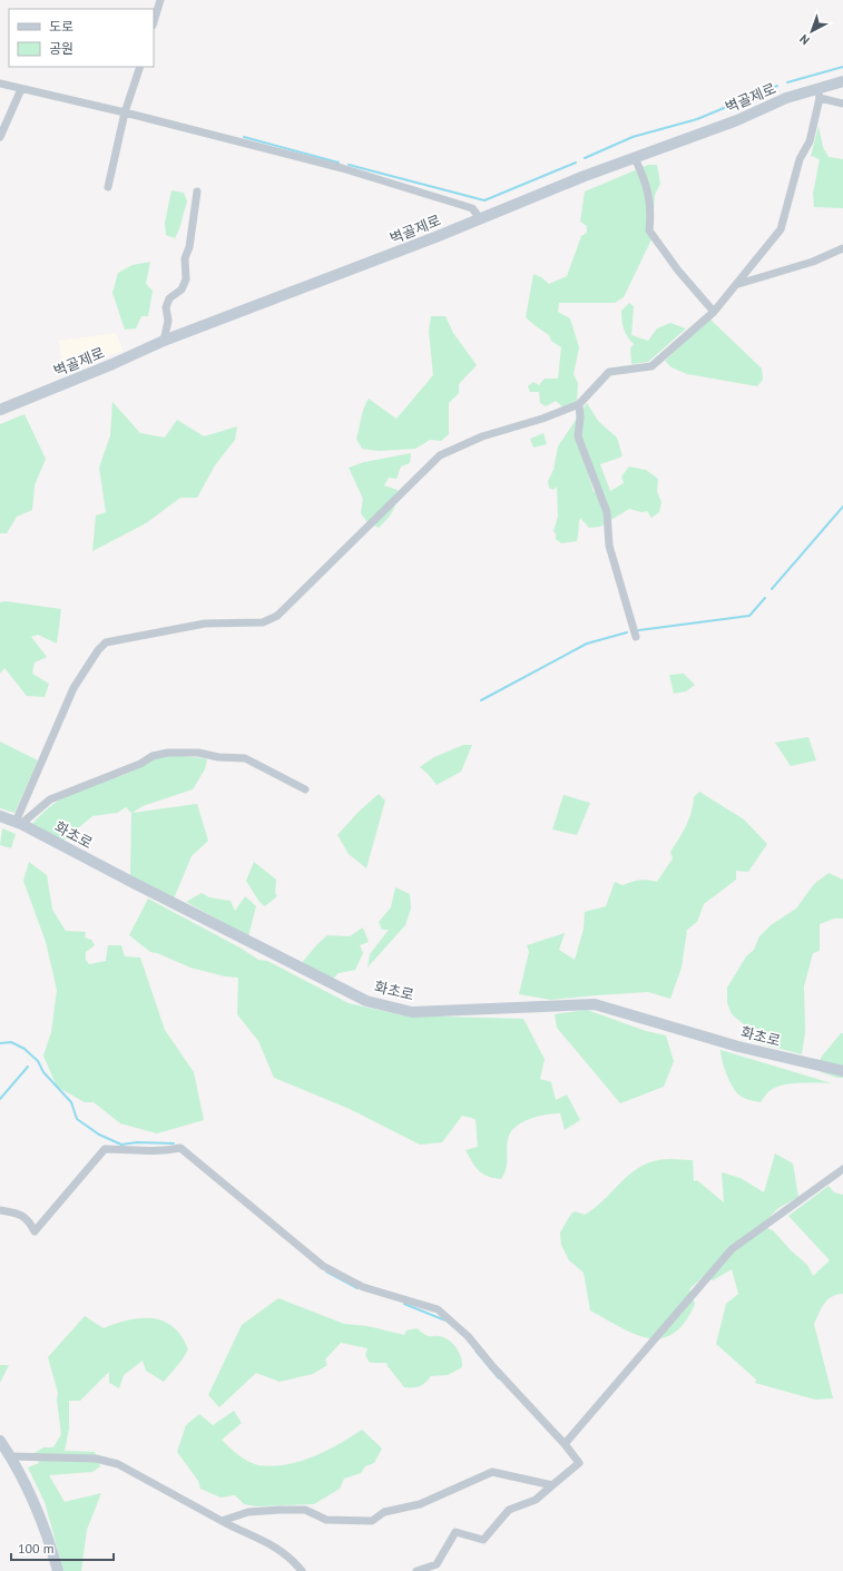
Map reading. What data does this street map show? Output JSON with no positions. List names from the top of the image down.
{
  "streets": {
    "street": ["벽골제로", "화초로"]
  },
  "legend": ["도로", "공원"],
  "scale_bar": "100 m",
  "north": "bottom left"
}
